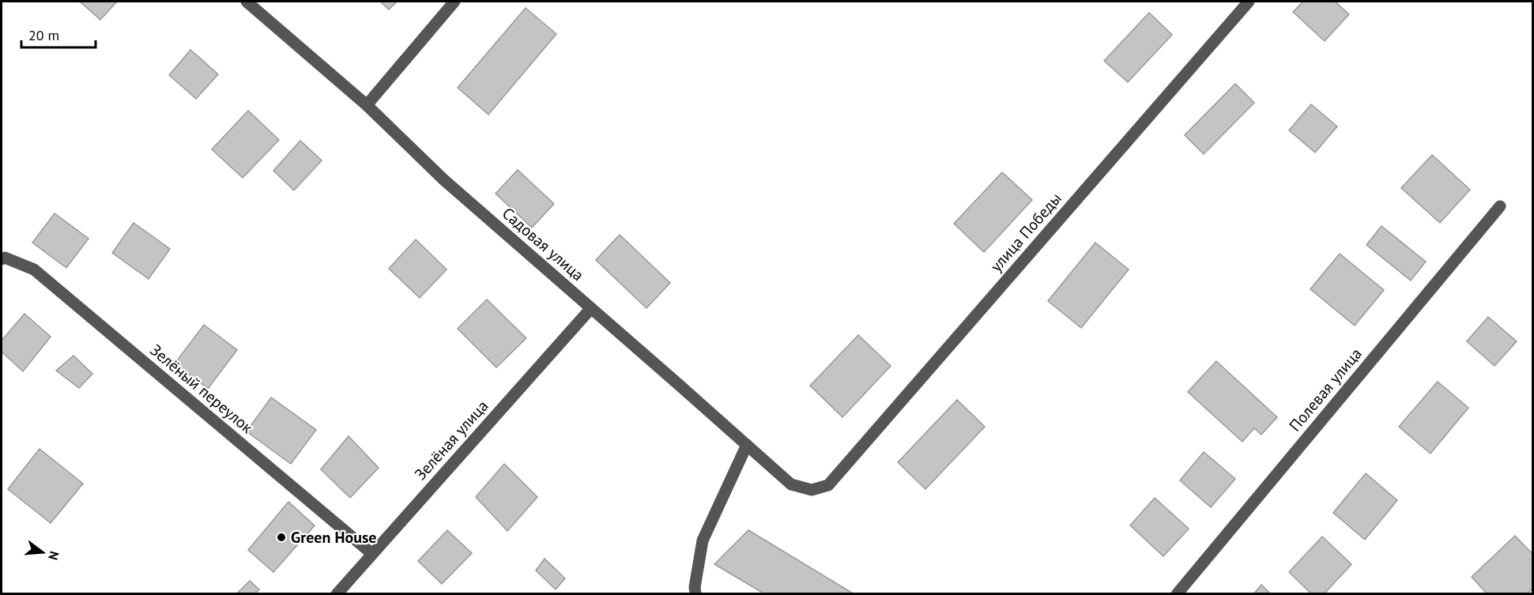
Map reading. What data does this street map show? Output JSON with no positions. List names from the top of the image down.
{
  "streets": {
    "street": [
      "улица Победы",
      "Садовая улица",
      "Зелёный переулок",
      "Полевая улица",
      "Зелёная улица"
    ]
  },
  "crossings": [
    ["улица Победы", "Садовая улица"],
    ["Садовая улица", "Зелёная улица"],
    ["Зелёный переулок", "Зелёная улица"]
  ],
  "places": ["Green House"],
  "scale_bar": "20 m",
  "north": "right"
}
